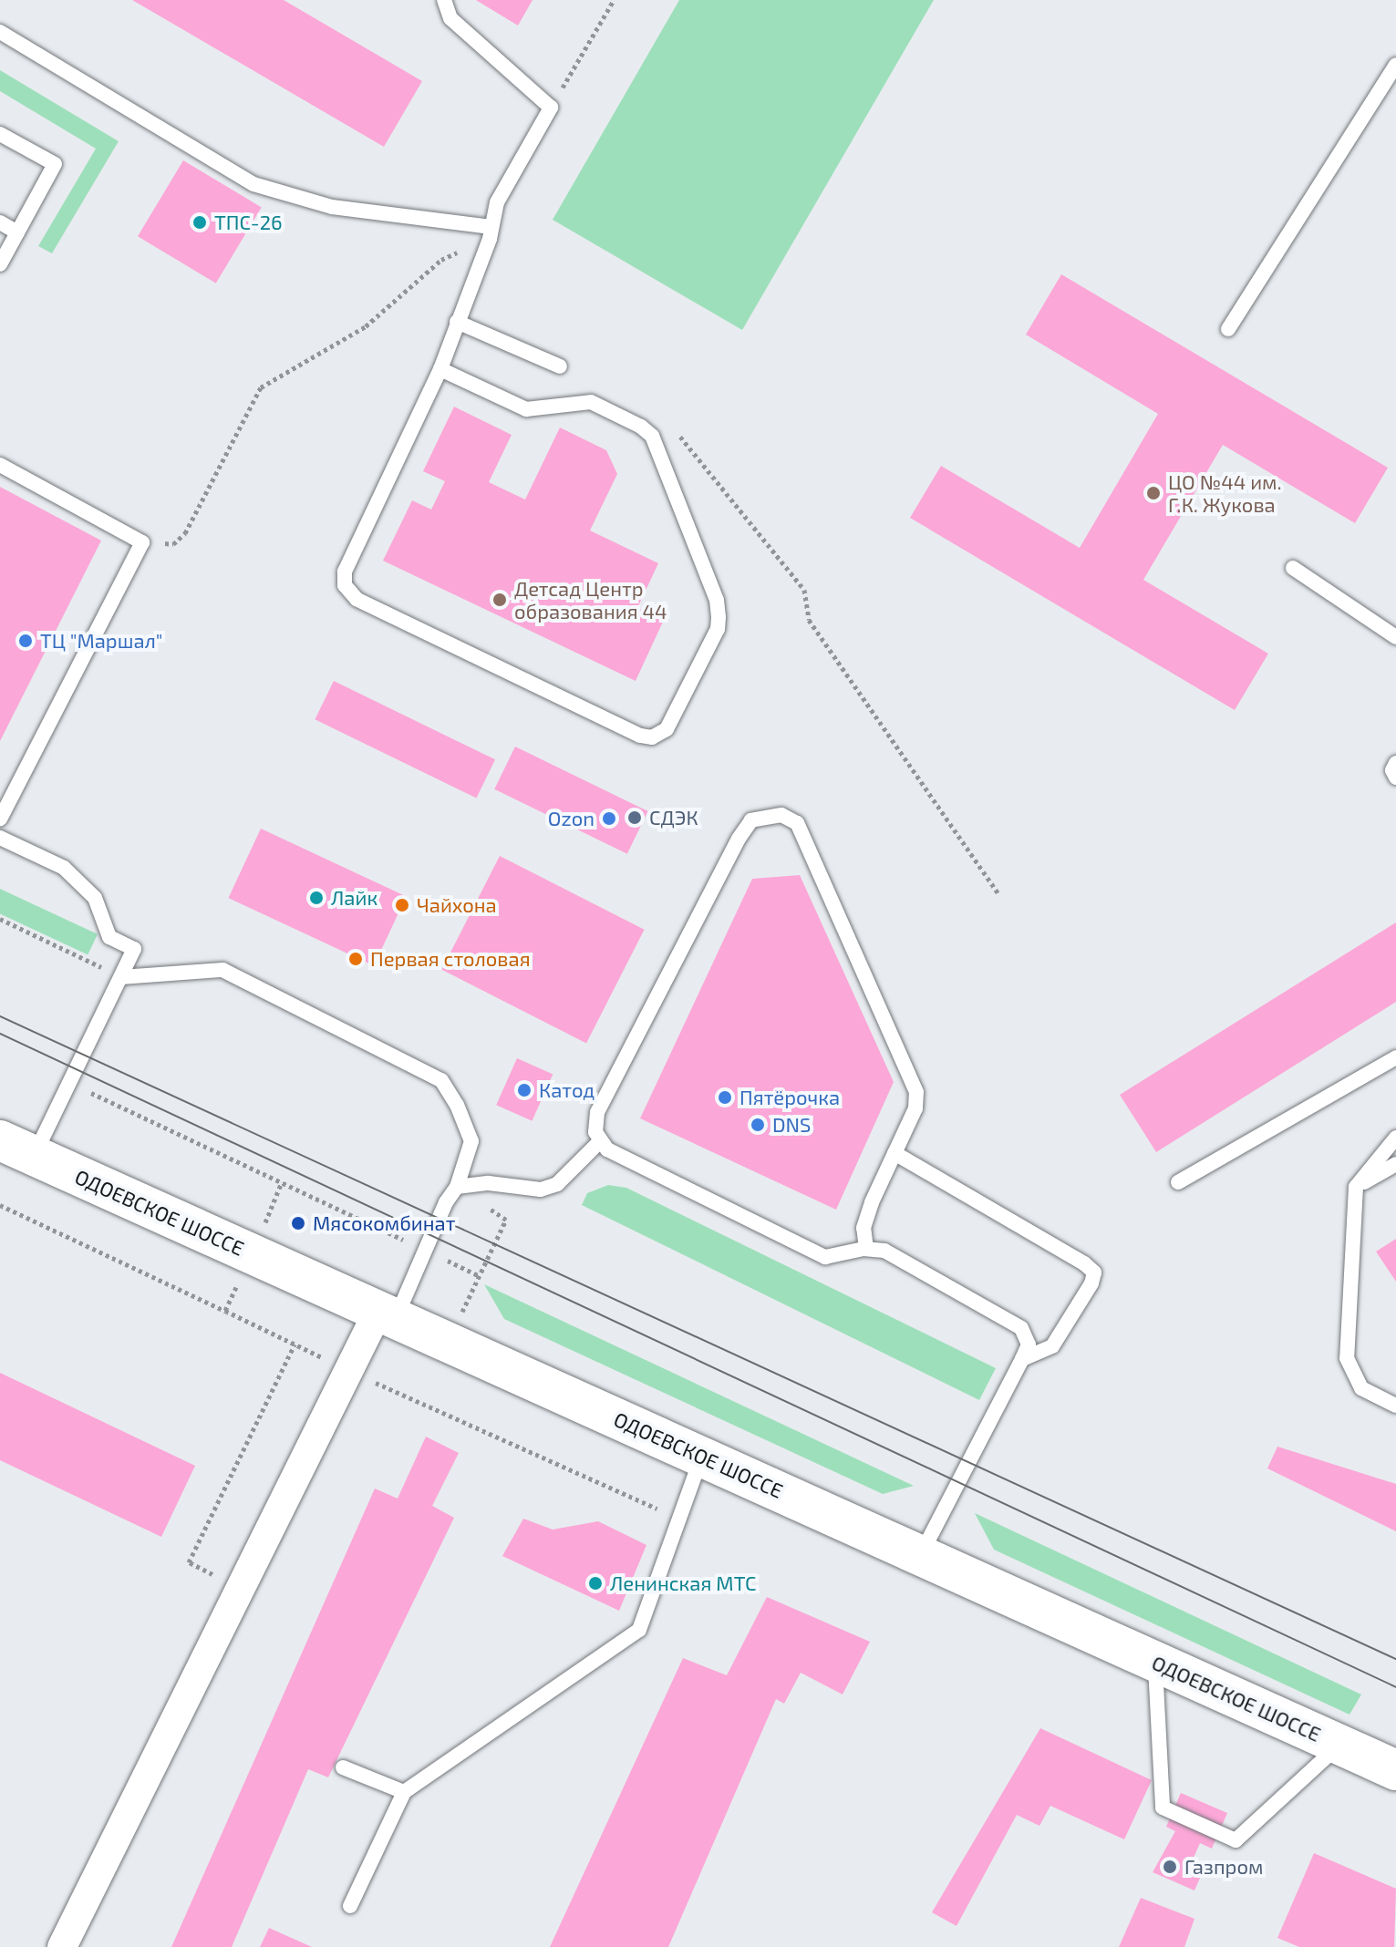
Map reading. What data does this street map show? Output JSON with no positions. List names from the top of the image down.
{
  "streets": {
    "main road": ["ОДОЕВСКОЕ ШОССЕ"]
  },
  "places": [
    "ТПС-26",
    "ЦО №44 им. Г.К. Жукова",
    "Детсад Центр образования 44",
    "ТЦ \"Маршал\"",
    "СДЭК",
    "Ozon",
    "Лайк",
    "Чайхона",
    "Первая столовая",
    "Катод",
    "Пятёрочка",
    "DNS",
    "Мясокомбинат",
    "Ленинская МТС",
    "Газпром"
  ]
}
